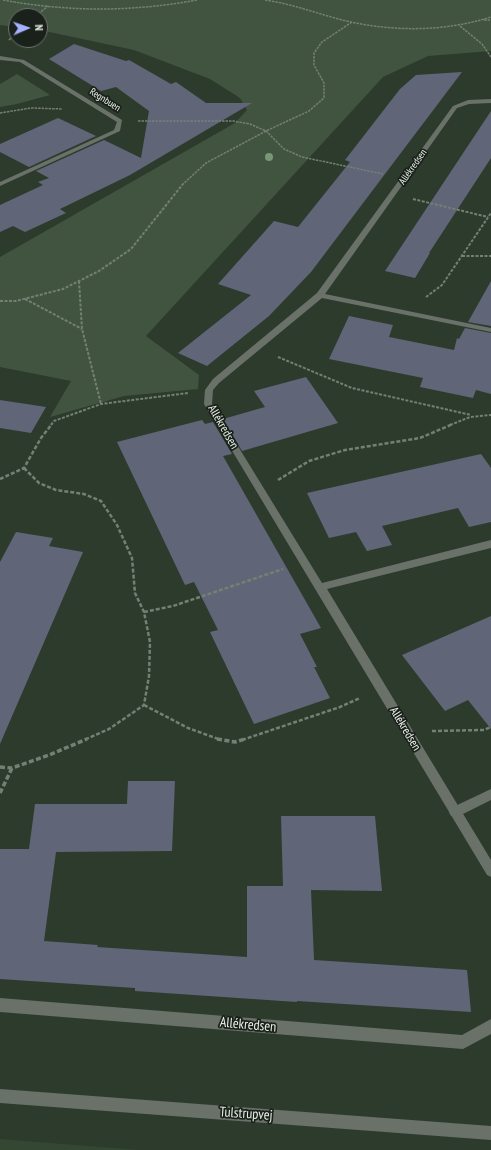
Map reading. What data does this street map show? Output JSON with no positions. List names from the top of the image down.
{
  "streets": {
    "street": ["Regnbuen", "Allékredsen", "Tulstrupvej"]
  },
  "north": "right"
}
